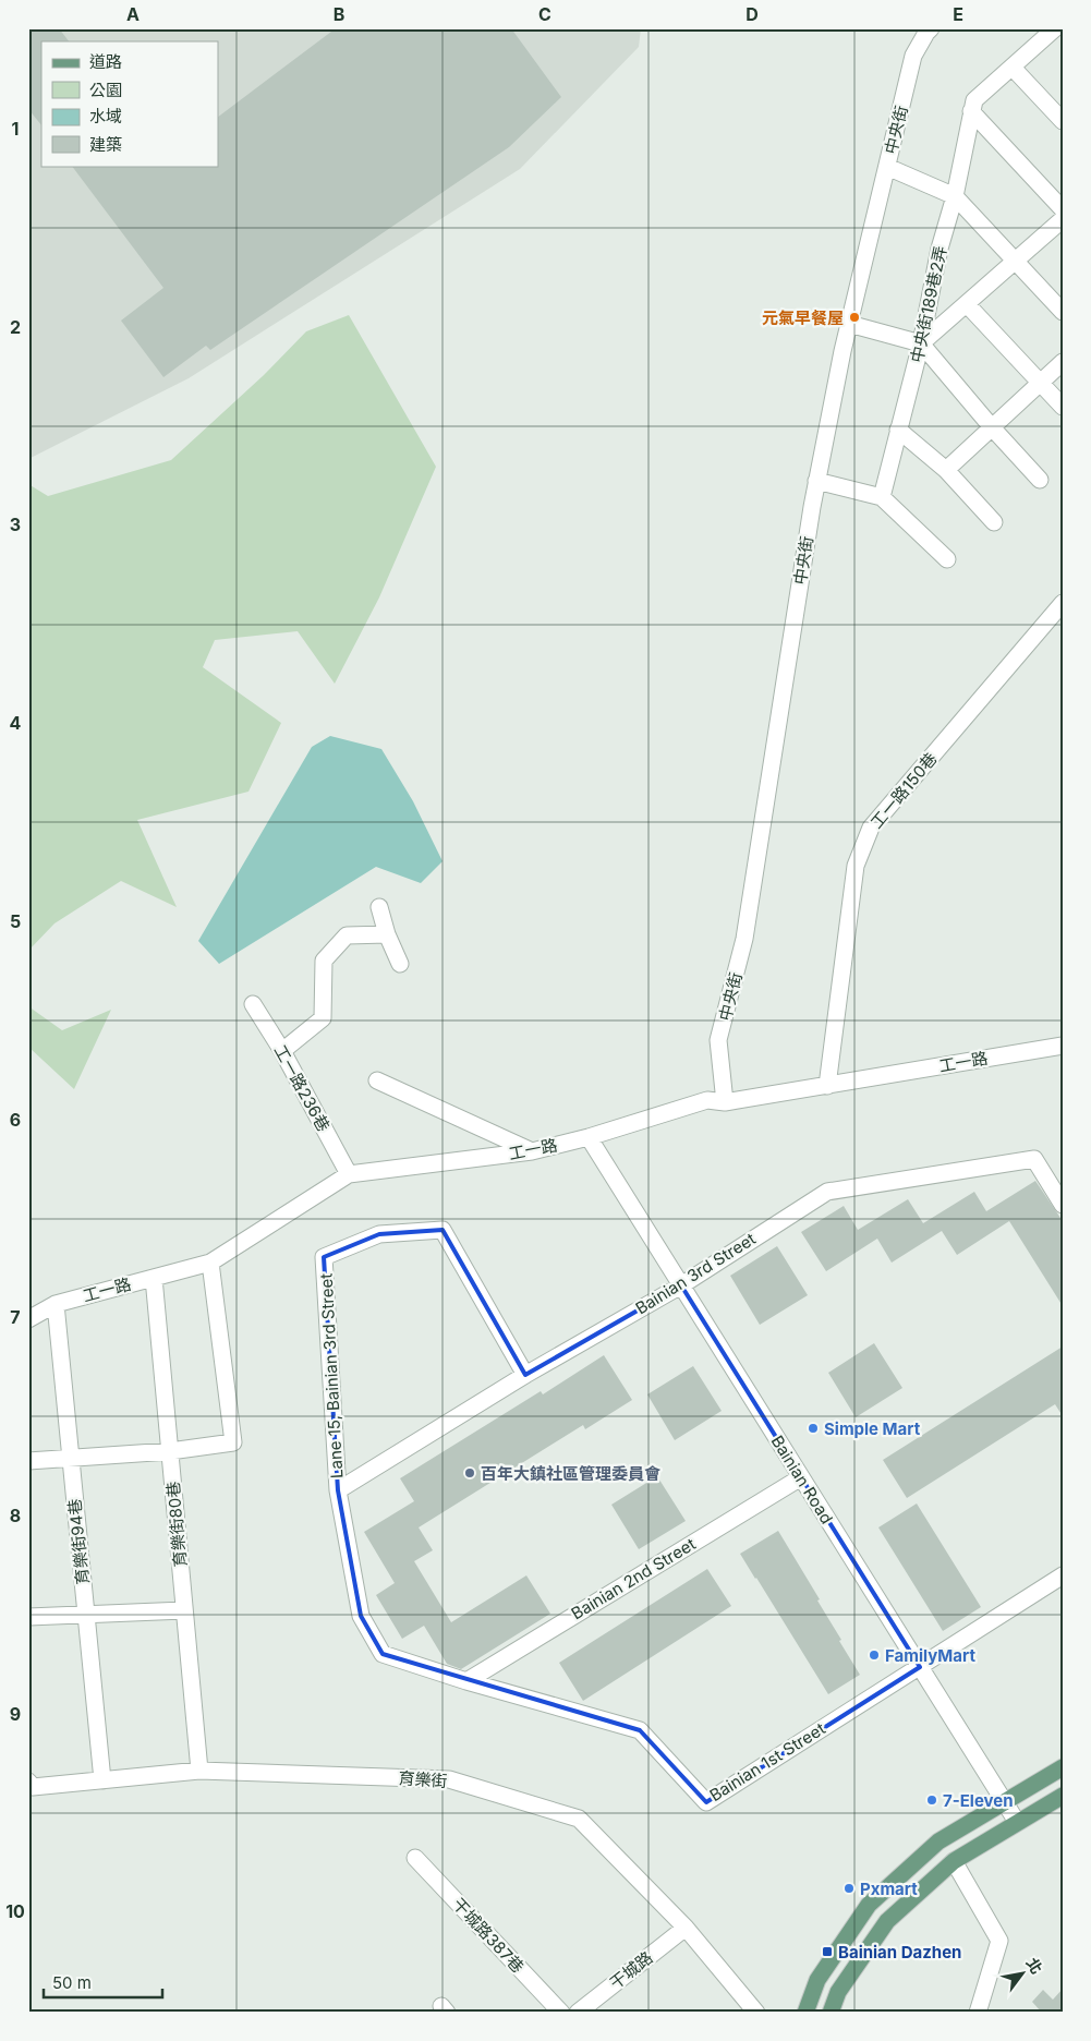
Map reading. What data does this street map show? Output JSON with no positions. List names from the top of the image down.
{
  "streets": {
    "street": [
      "中央街",
      "中央街189巷2弄",
      "工一路150巷",
      "工一路",
      "工一路236巷",
      "Bainian 3rd Street",
      "Lane 15, Bainian 3rd Street",
      "Bainian Road",
      "育樂街80巷",
      "育樂街94巷",
      "Bainian 2nd Street",
      "Bainian 1st Street",
      "育樂街",
      "干城路387巷",
      "干城路"
    ]
  },
  "crossings": [
    ["中央街", "工一路"],
    ["工一路150巷", "工一路"],
    ["工一路", "工一路236巷"],
    ["工一路", "Bainian Road"],
    ["工一路", "育樂街80巷"],
    ["工一路", "育樂街94巷"],
    ["Bainian 3rd Street", "Lane 15, Bainian 3rd Street"],
    ["Bainian 3rd Street", "Bainian Road"],
    ["Bainian Road", "Bainian 2nd Street"],
    ["Bainian Road", "Bainian 1st Street"],
    ["育樂街80巷", "育樂街"],
    ["育樂街94巷", "育樂街"],
    ["Bainian 2nd Street", "Bainian 1st Street"],
    ["育樂街", "干城路"]
  ],
  "places": {
    "other": [
      "元氣早餐屋",
      "Simple Mart",
      "百年大鎮社區管理委員會",
      "FamilyMart",
      "7-Eleven",
      "Pxmart"
    ],
    "transit": ["Bainian Dazhen"]
  },
  "legend": [
    "道路",
    "公園",
    "水域",
    "建築"
  ],
  "scale_bar": "50 m",
  "north": "top right",
  "grid": {
    "columns": [
      "A",
      "B",
      "C",
      "D",
      "E"
    ],
    "rows": [
      "1",
      "2",
      "3",
      "4",
      "5",
      "6",
      "7",
      "8",
      "9",
      "10"
    ]
  }
}
